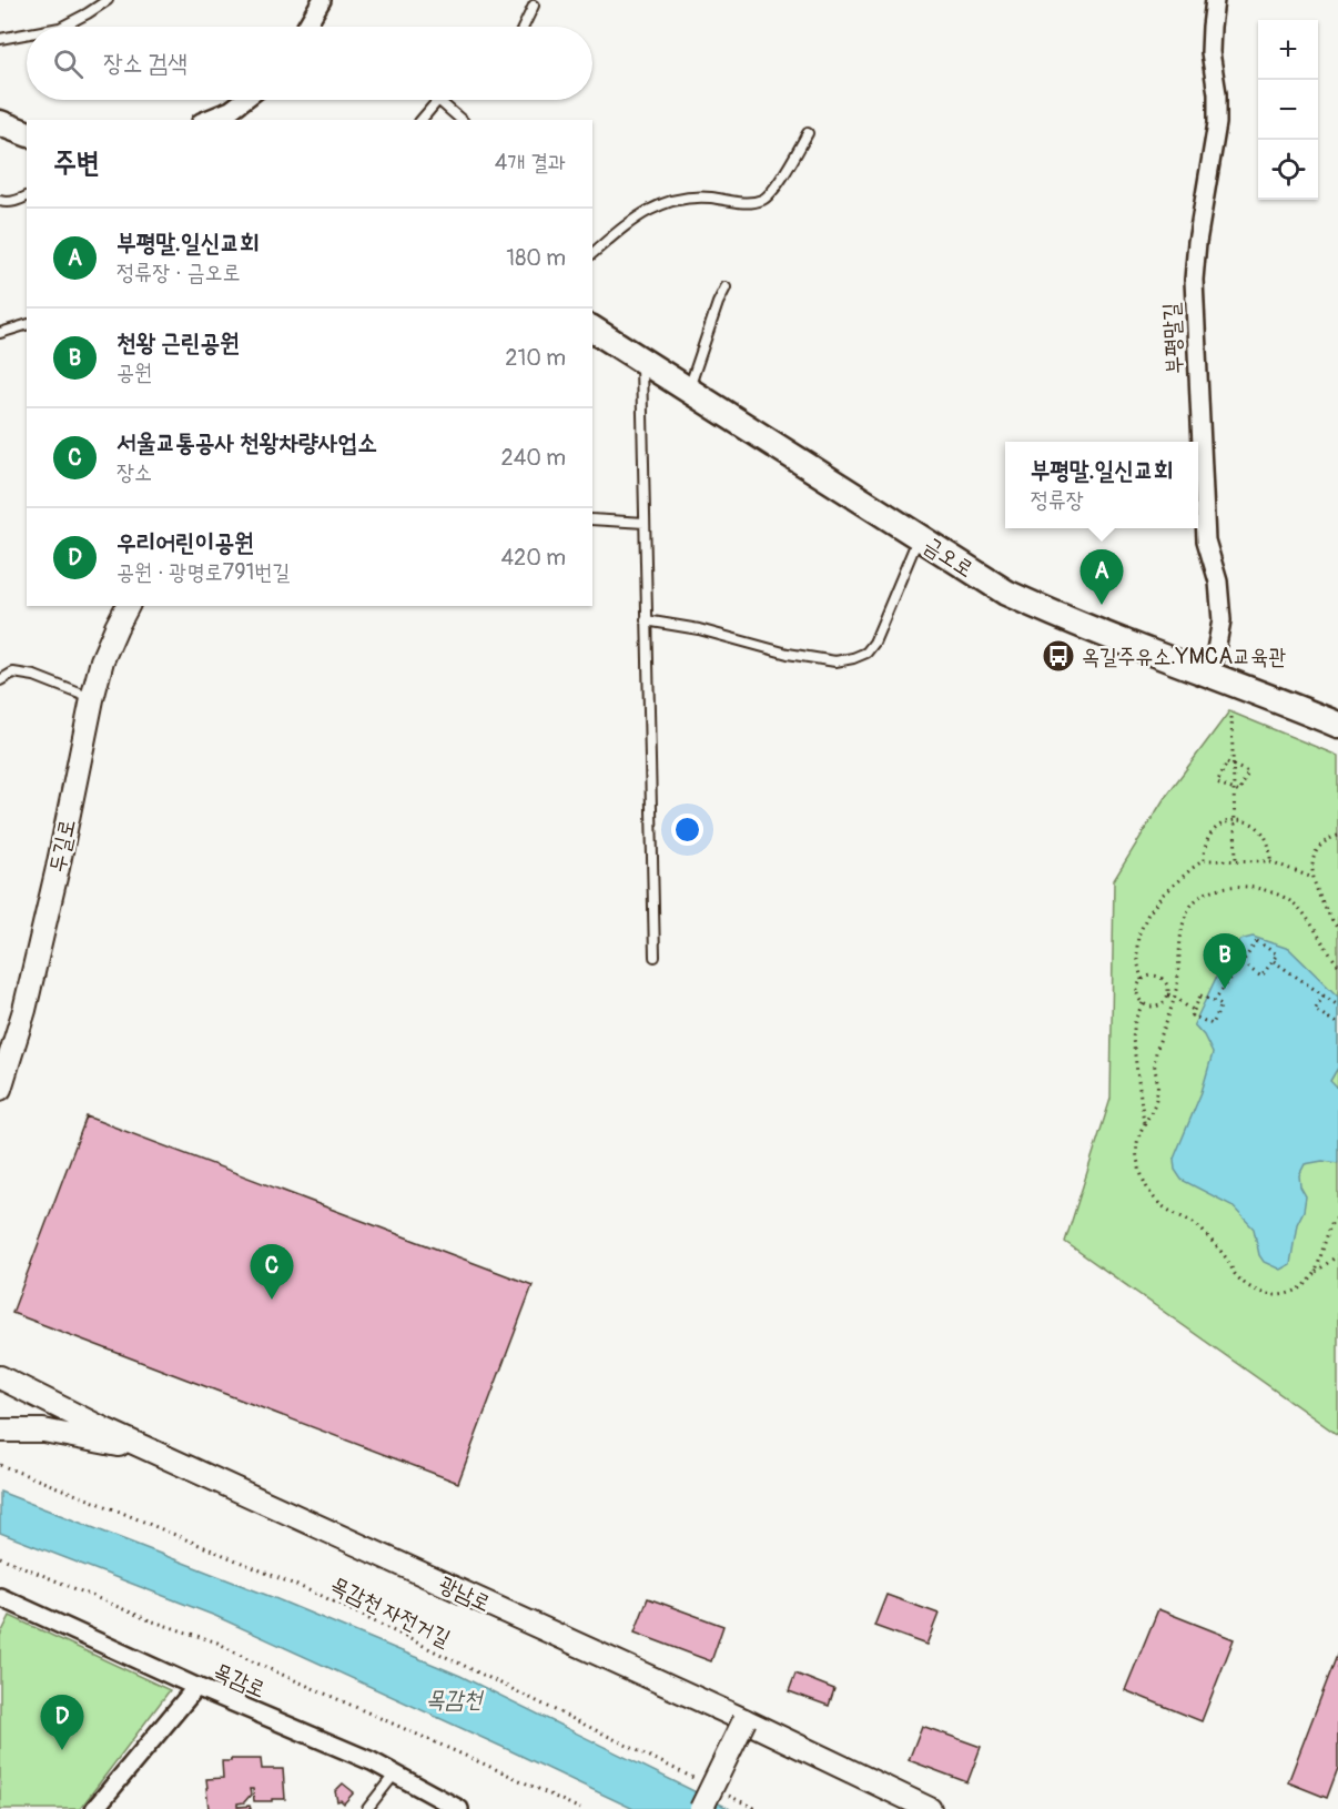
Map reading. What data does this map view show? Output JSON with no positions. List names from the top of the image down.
{
  "streets": {
    "main road": ["금오로"],
    "street": [
      "부평말길",
      "두길로",
      "광남로",
      "목감로"
    ],
    "path": ["목감천 자전거길"]
  },
  "crossings": [
    ["부평말길", "금오로"]
  ],
  "water": ["목감천"],
  "places": {
    "bus stop": ["옥길주유소.YMCA교육관"]
  },
  "page": {
    "map_buttons": ["+", "−"],
    "search": "장소 검색",
    "heading": ["주변", "4개 결과"],
    "list": [
      {
        "mark": "A",
        "name": "부평말.일신교회",
        "note": "정류장 · 금오로",
        "value": "180 m"
      },
      {
        "mark": "B",
        "name": "천왕 근린공원",
        "note": "공원",
        "value": "210 m"
      },
      {
        "mark": "C",
        "name": "서울교통공사 천왕차량사업소",
        "note": "장소",
        "value": "240 m"
      },
      {
        "mark": "D",
        "name": "우리어린이공원",
        "note": "공원 · 광명로791번길",
        "value": "420 m"
      }
    ],
    "popup": ["부평말.일신교회", "정류장"],
    "pins": [
      "A",
      "B",
      "C",
      "D"
    ]
  }
}
